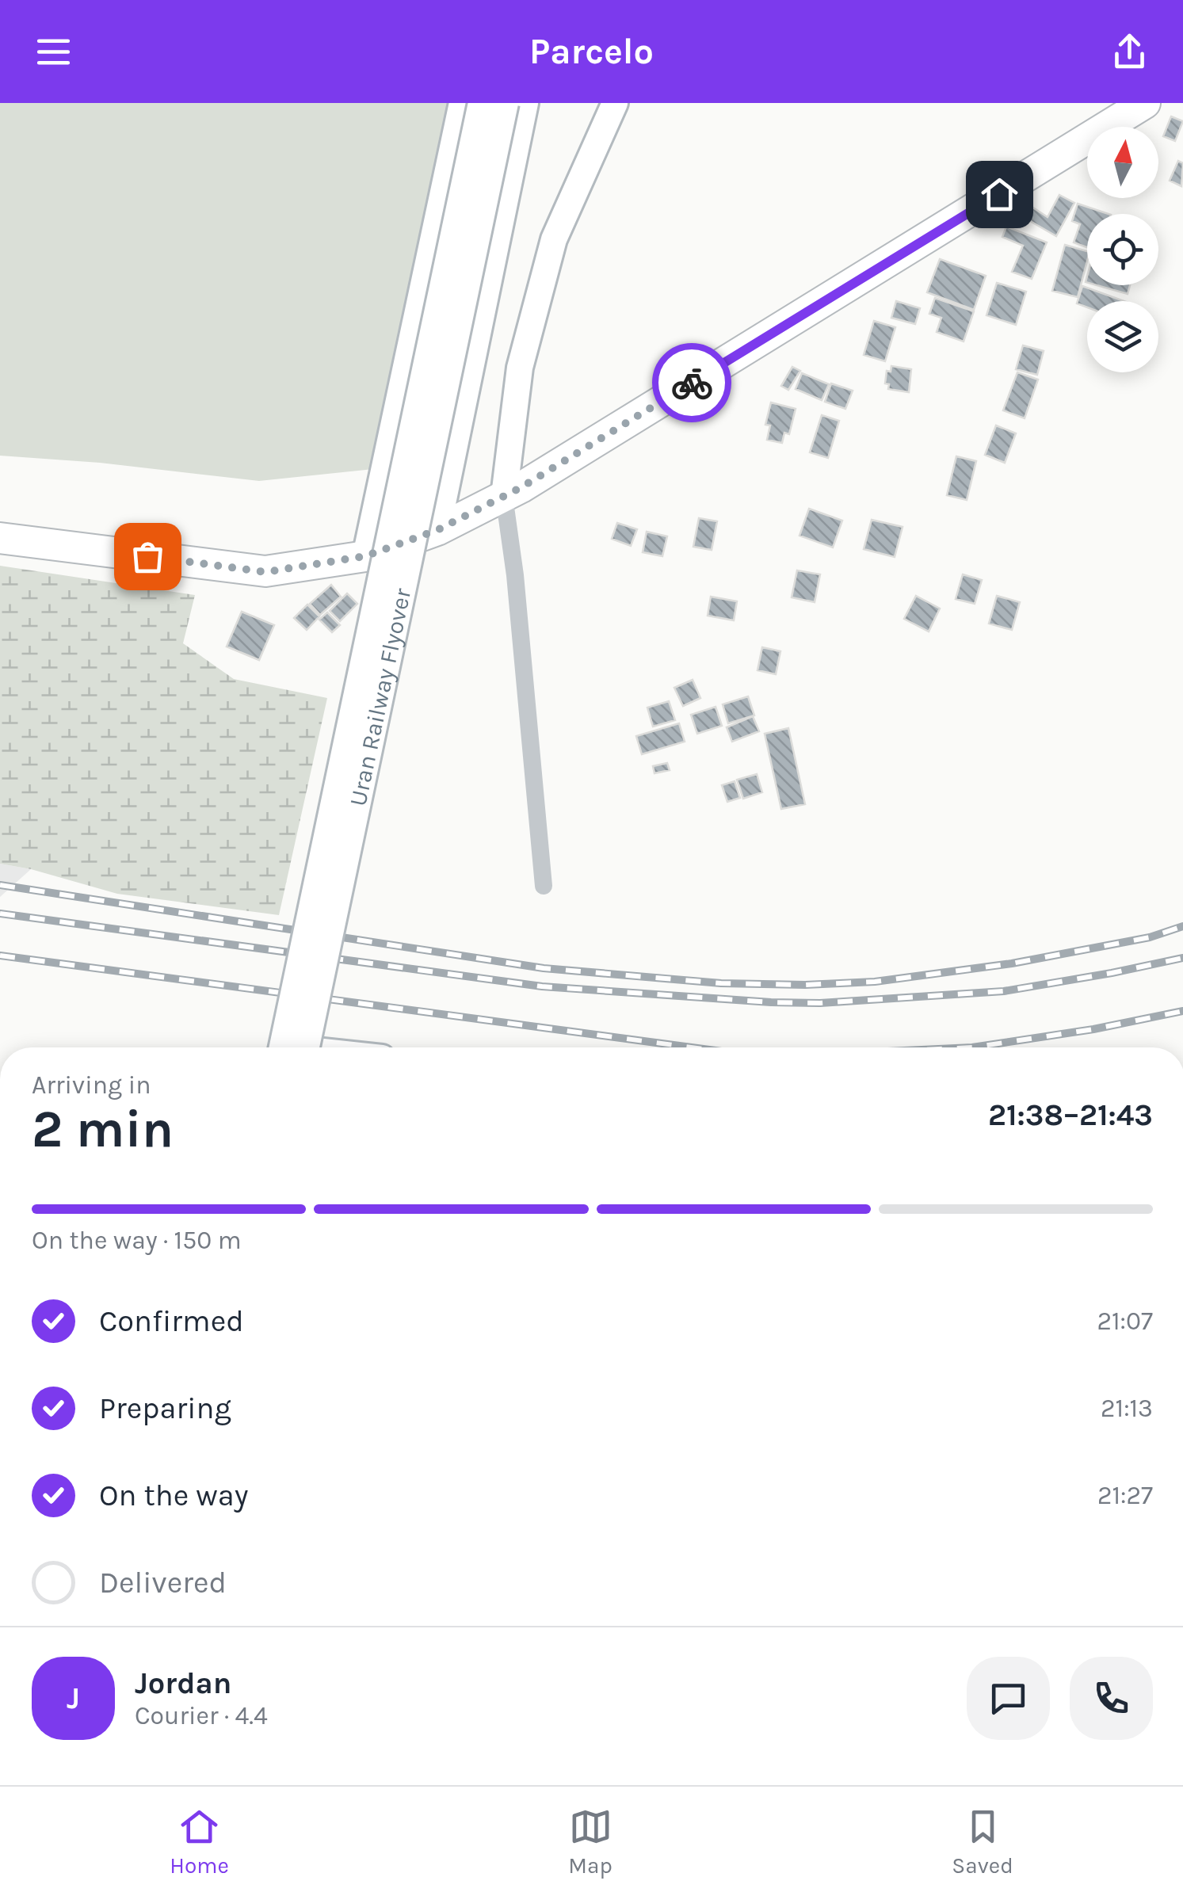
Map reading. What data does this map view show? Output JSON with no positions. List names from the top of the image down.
{
  "streets": {
    "main road": ["Uran Railway Flyover"]
  },
  "north": "top",
  "page": {
    "header": "Parcelo",
    "heading": ["2 min", "Arriving in", "21:38–21:43"],
    "panel": ["Jordan", "Courier · 4.4"],
    "bar": "On the way · 150 m",
    "list": [
      ["Confirmed", "21:07"],
      ["Preparing", "21:13"],
      ["On the way", "21:27"],
      "Delivered"
    ],
    "round": "J",
    "tabs": ["Home", "Map", "Saved"]
  }
}
